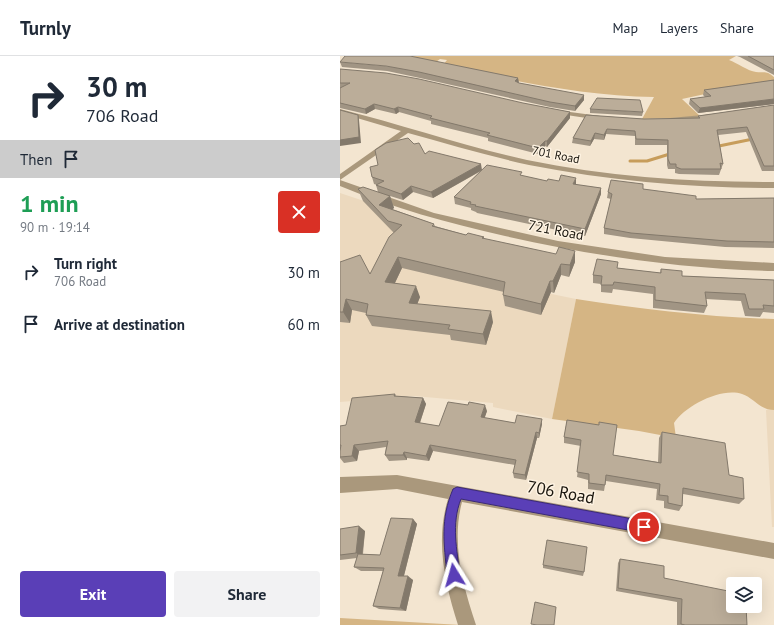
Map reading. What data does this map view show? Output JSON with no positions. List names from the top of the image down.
{
  "streets": {
    "street": ["701 Road", "721 Road", "706 Road"]
  },
  "page": {
    "header": "Turnly",
    "nav": ["Map", "Layers", "Share"],
    "turn": ["30 m", "706 Road"],
    "then": "Then",
    "heading": ["1 min", "90 m · 19:14"],
    "list": [
      {
        "name": "Turn right",
        "note": "706 Road",
        "value": "30 m"
      },
      {
        "name": "Arrive at destination",
        "value": "60 m"
      }
    ],
    "buttons": ["Exit", "Share"]
  }
}
